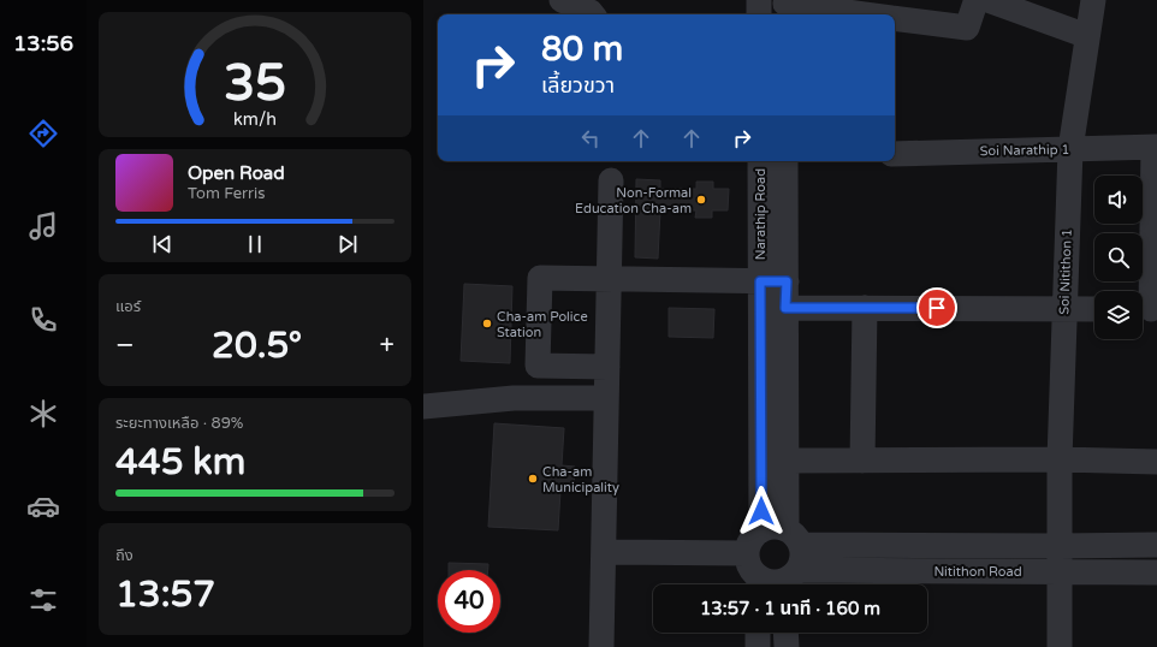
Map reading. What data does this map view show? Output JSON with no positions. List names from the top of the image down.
{
  "streets": {
    "street": [
      "Soi Narathip 1",
      "Narathip Road",
      "Soi Nitithon 1",
      "Nitithon Road"
    ]
  },
  "crossings": [
    ["Soi Narathip 1", "Soi Nitithon 1"],
    ["Narathip Road", "Nitithon Road"],
    ["Soi Nitithon 1", "Nitithon Road"]
  ],
  "places": ["Non-Formal Education Cha-am", "Cha-am Police Station", "Cha-am Municipality"],
  "page": {
    "tabs": "13:56",
    "turn": ["80 m", "เลี้ยวขวา"],
    "song": ["Open Road", "Tom Ferris"],
    "tile": [
      "แอร์",
      ["ระยะทางเหลือ · 89%", "445 km"],
      ["ถึง", "13:57"]
    ],
    "heat": ["−", "20.5°", "+"],
    "limit": "40",
    "trip": "13:57 · 1 นาที · 160 m",
    "gauge": ["35", "km/h"]
  }
}
